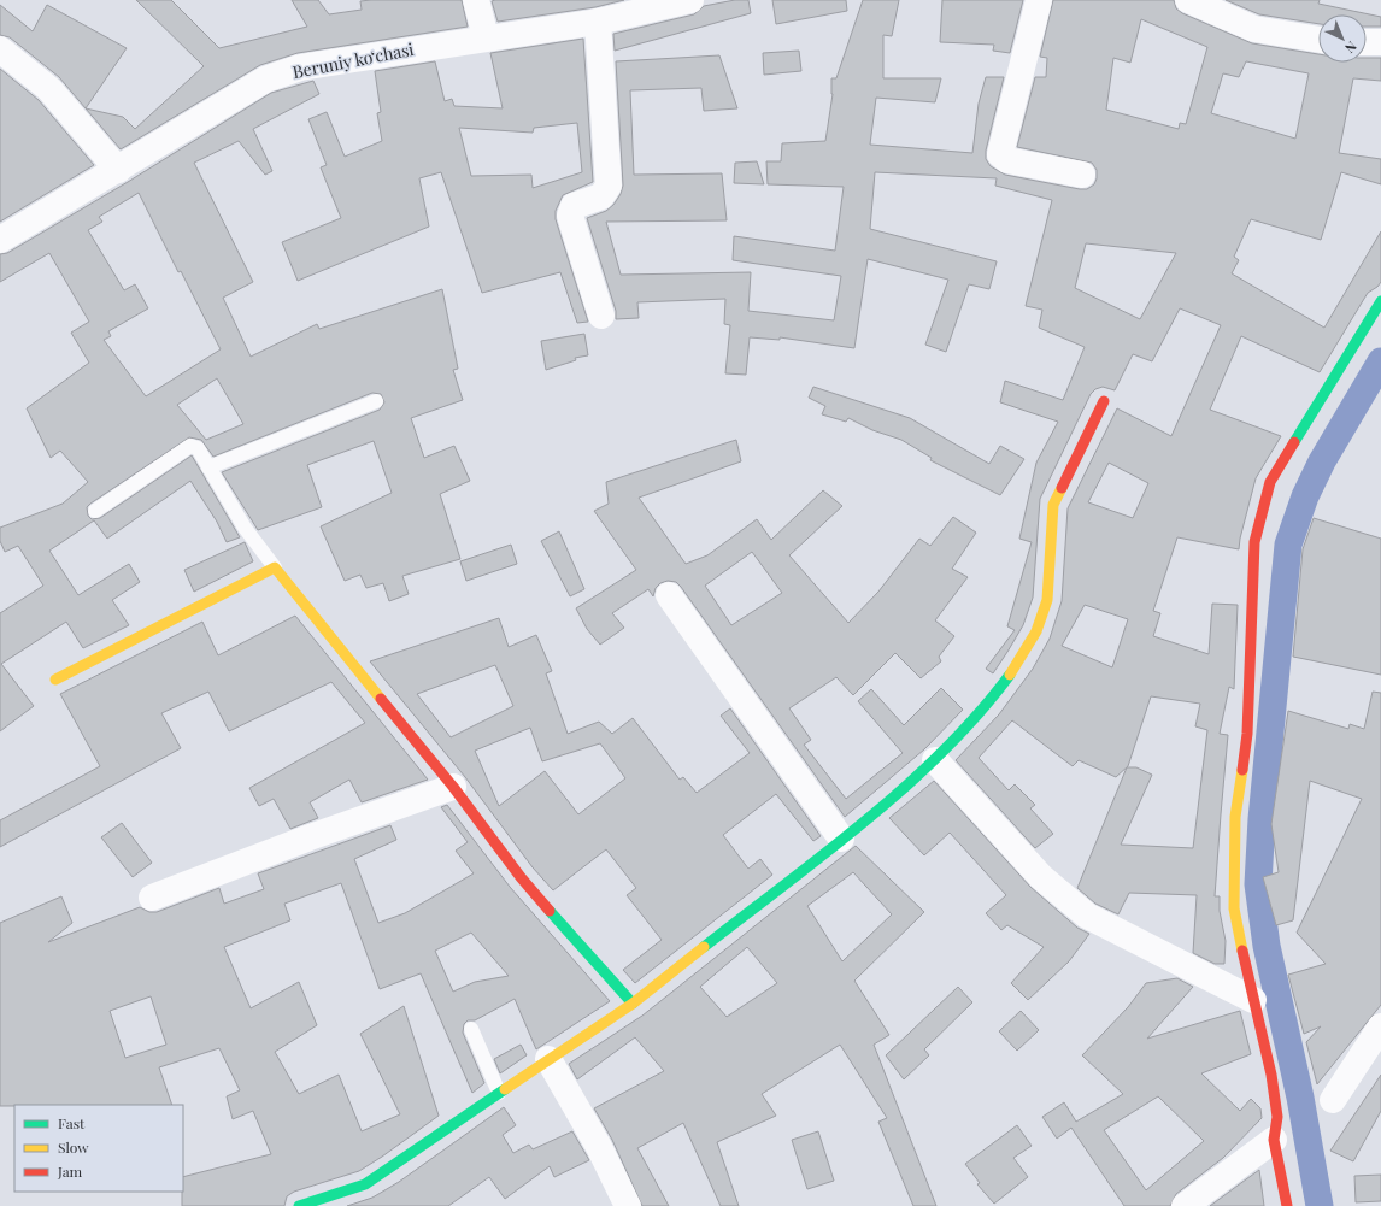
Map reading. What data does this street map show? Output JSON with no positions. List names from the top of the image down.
{
  "streets": {
    "street": ["Beruniy koʻchasi"]
  },
  "legend": ["Fast", "Slow", "Jam"],
  "north": "bottom right"
}
